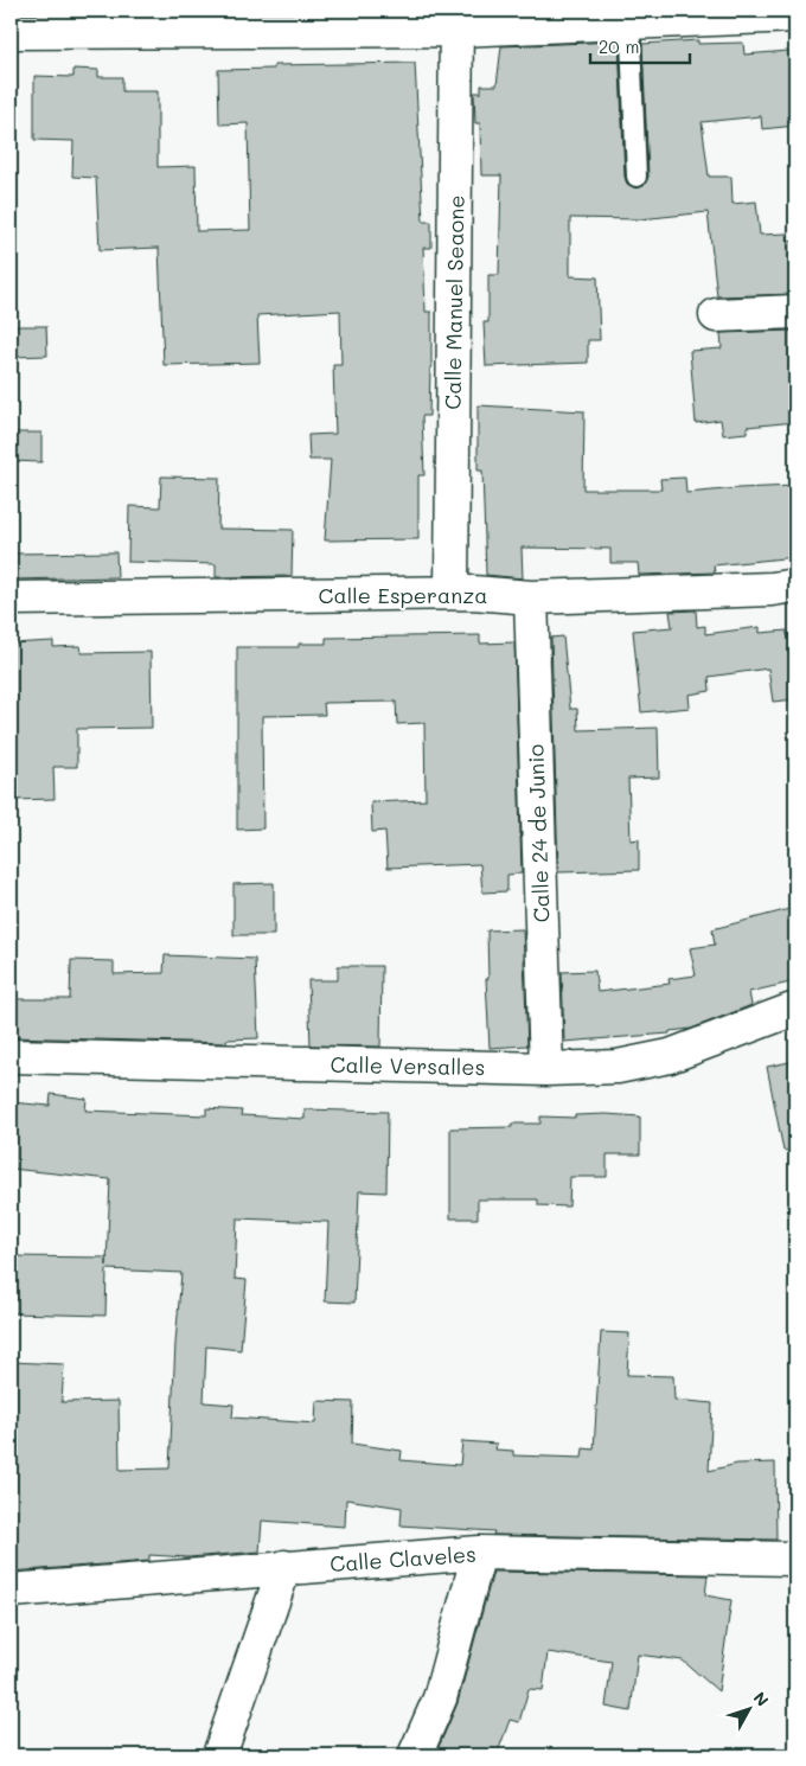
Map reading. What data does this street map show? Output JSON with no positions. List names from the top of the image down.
{
  "streets": {
    "street": [
      "Calle Manuel Seaone",
      "Calle Esperanza",
      "Calle 24 de Junio",
      "Calle Versalles",
      "Calle Claveles"
    ]
  },
  "crossings": [
    ["Calle Manuel Seaone", "Calle Esperanza"],
    ["Calle Esperanza", "Calle 24 de Junio"],
    ["Calle 24 de Junio", "Calle Versalles"]
  ],
  "scale_bar": "20 m",
  "north": "top right"
}
